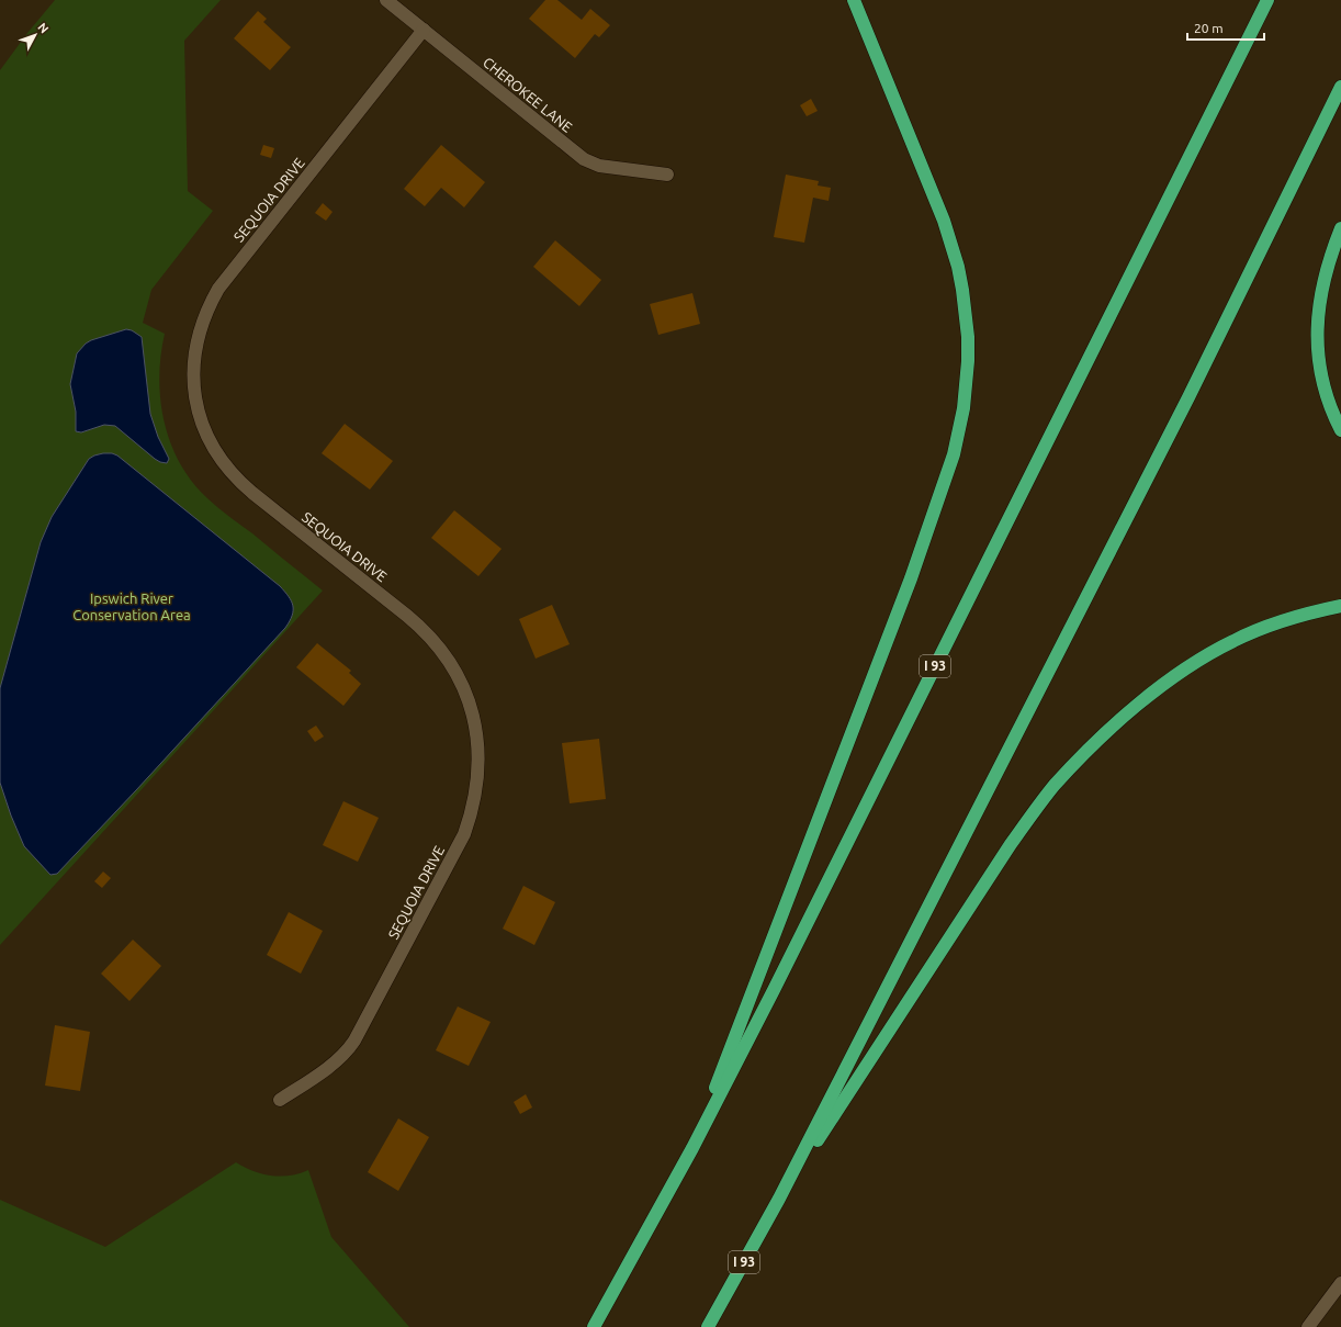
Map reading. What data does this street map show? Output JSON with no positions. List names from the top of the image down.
{
  "streets": {
    "highway": ["I 93"],
    "street": ["CHEROKEE LANE", "SEQUOIA DRIVE"]
  },
  "crossings": [
    ["CHEROKEE LANE", "SEQUOIA DRIVE"]
  ],
  "parks": ["Ipswich River Conservation Area"],
  "scale_bar": "20 m",
  "north": "top right"
}
